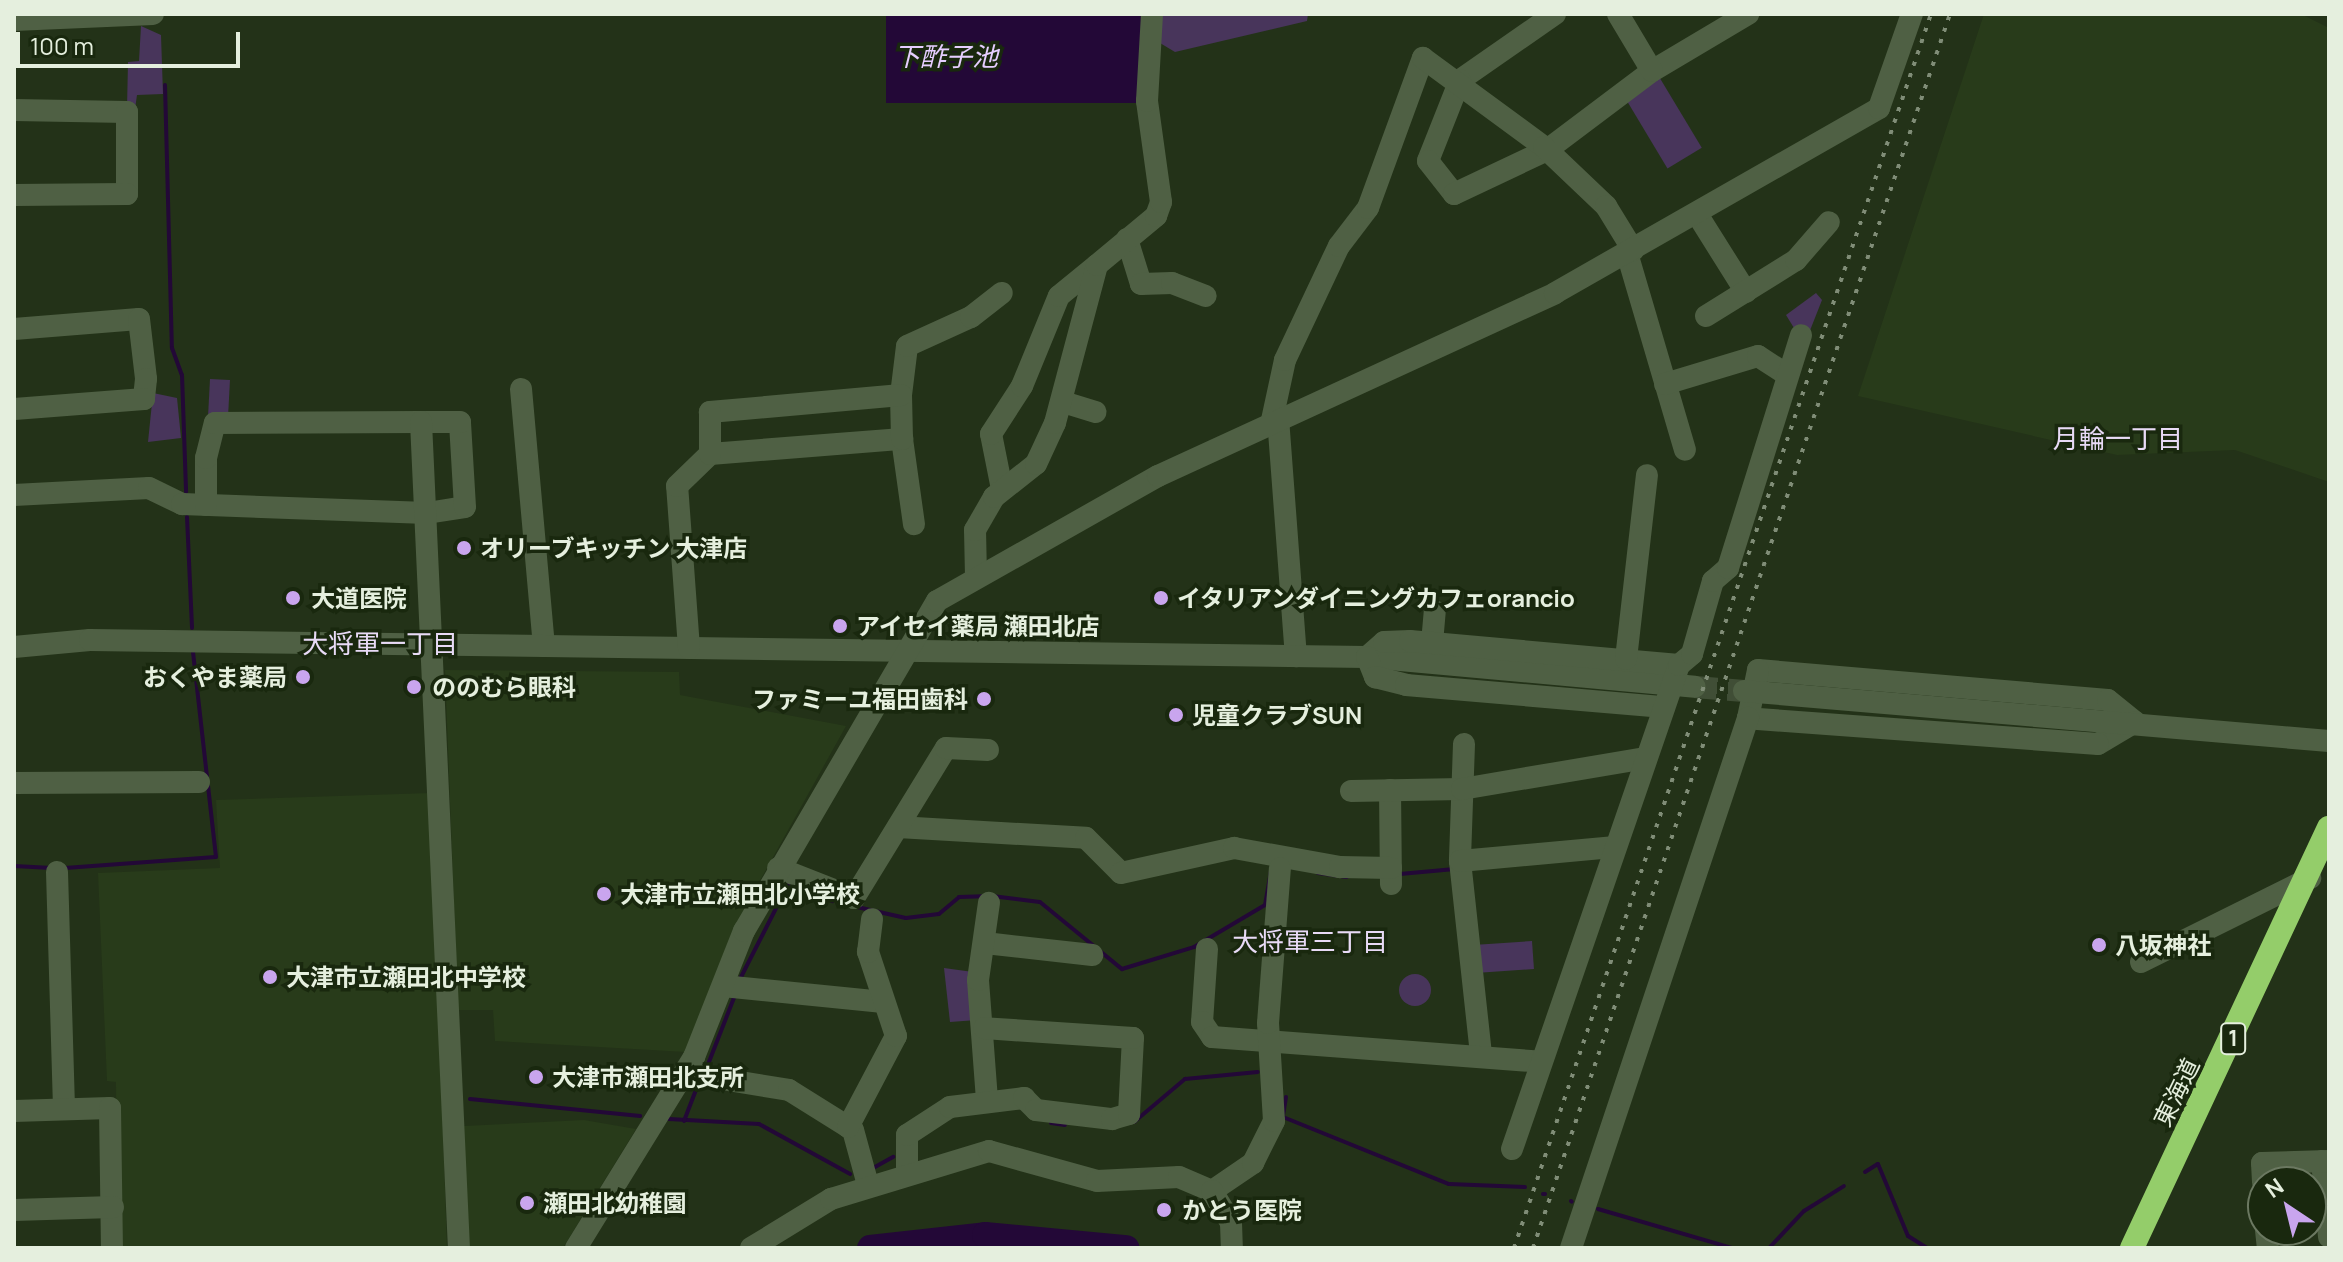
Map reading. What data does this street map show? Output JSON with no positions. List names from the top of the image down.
{
  "streets": {
    "highway": ["1", "東海道"]
  },
  "districts": ["月輪一丁目", "大将軍一丁目", "大将軍三丁目"],
  "water": ["下酢子池"],
  "places": [
    "オリーブキッチン 大津店",
    "大道医院",
    "イタリアンダイニングカフェorancio",
    "アイセイ薬局 瀬田北店",
    "おくやま薬局",
    "ののむら眼科",
    "ファミーユ福田歯科",
    "児童クラブSUN",
    "大津市立瀬田北小学校",
    "八坂神社",
    "大津市立瀬田北中学校",
    "大津市瀬田北支所",
    "瀬田北幼稚園",
    "かとう医院"
  ],
  "scale_bar": "100 m",
  "north": "top left"
}
